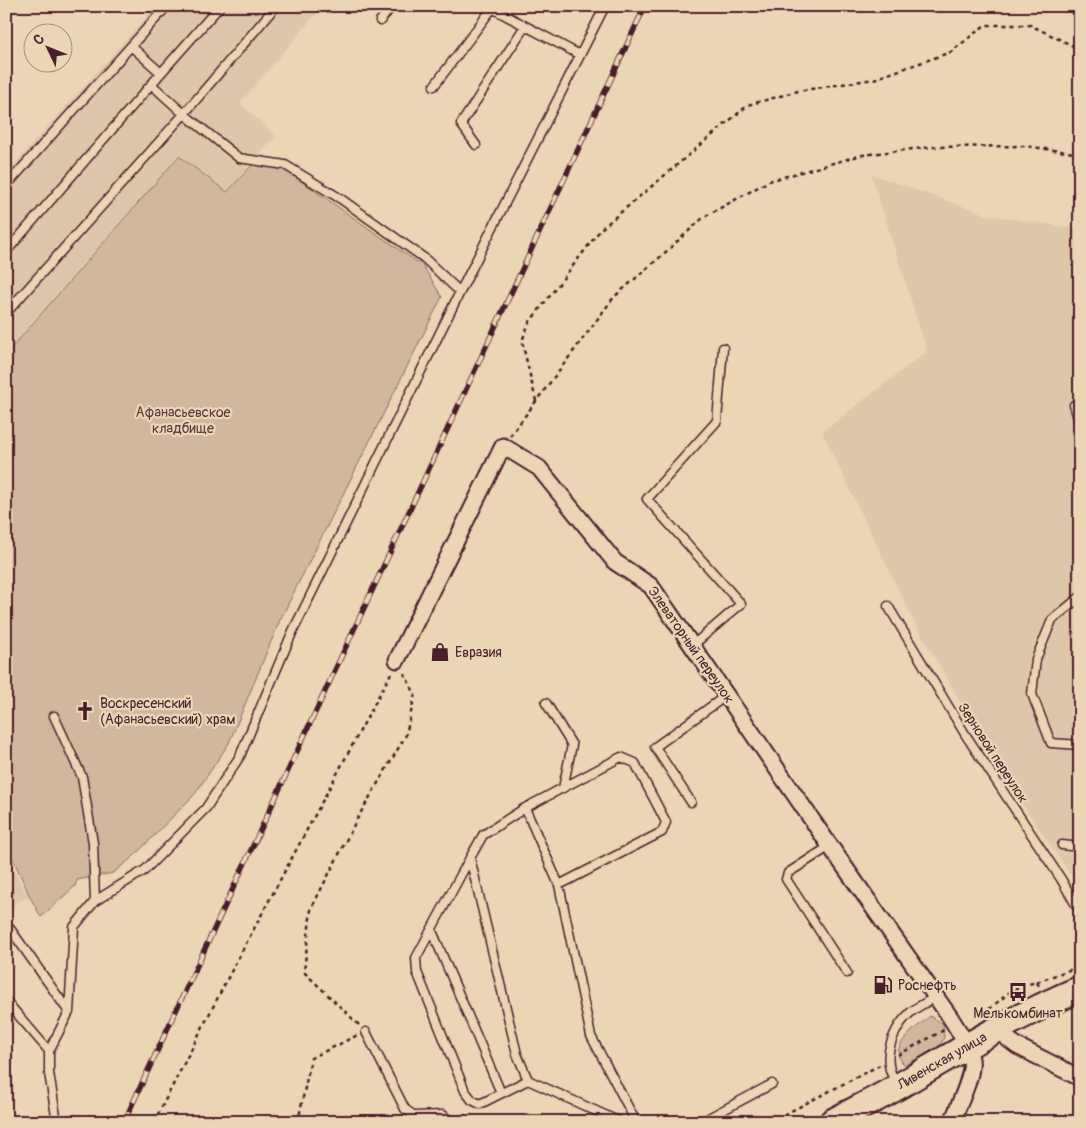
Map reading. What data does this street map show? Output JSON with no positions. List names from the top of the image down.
{
  "streets": {
    "main road": ["Ливенская улица"],
    "street": ["Элеваторный переулок"],
    "lane": ["Зерновой переулок"]
  },
  "crossings": [
    ["Элеваторный переулок", "Ливенская улица"]
  ],
  "parks": ["Афанасьевское кладбище"],
  "places": {
    "shop": ["Евразия"],
    "church": ["Воскресенский (Афанасьевский) храм"],
    "fuel station": ["Роснефть"],
    "bus stop": ["Мелькомбинат"]
  },
  "north": "top left"
}
